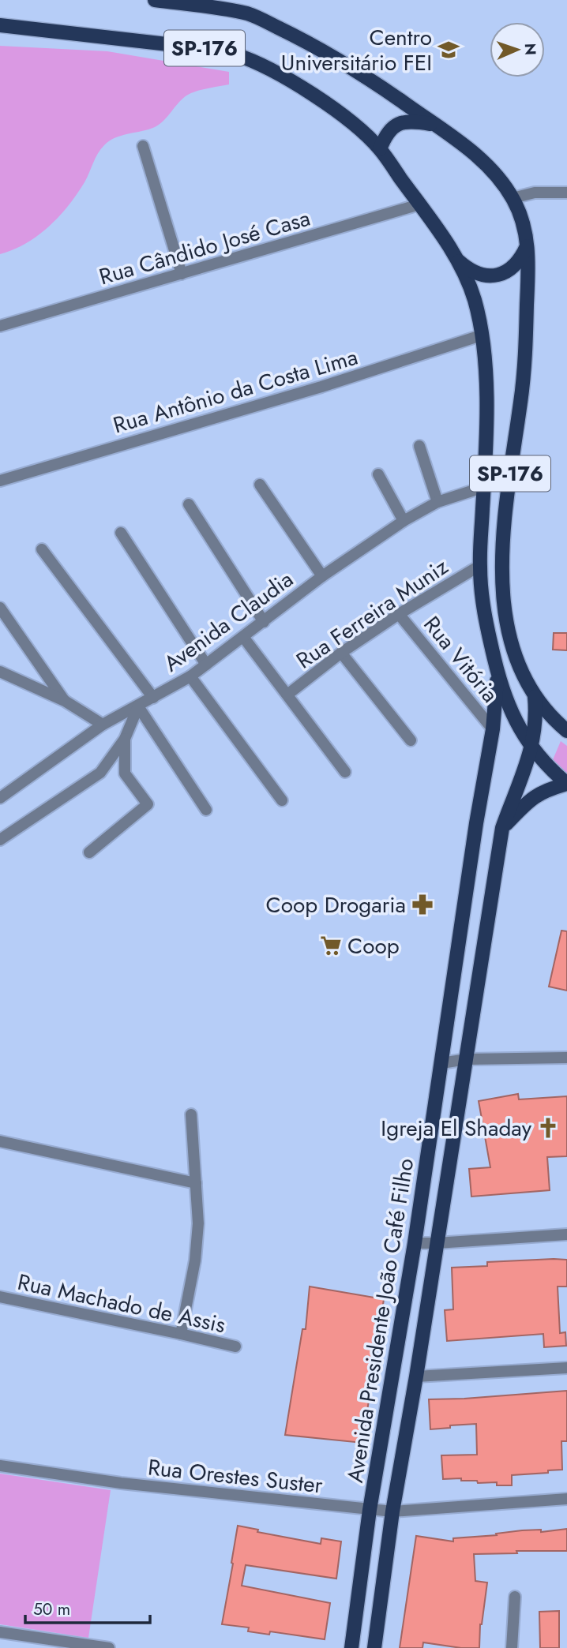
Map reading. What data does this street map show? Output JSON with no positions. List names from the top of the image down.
{
  "streets": {
    "main road": ["SP-176", "Avenida Presidente João Café Filho"],
    "street": [
      "Rua Cândido José Casa",
      "Rua Antônio da Costa Lima",
      "Rua Ferreira Muniz",
      "Avenida Claudia",
      "Rua Vitória",
      "Rua Machado de Assis",
      "Rua Orestes Suster"
    ]
  },
  "crossings": [
    ["SP-176", "Rua Cândido José Casa"],
    ["SP-176", "Rua Antônio da Costa Lima"],
    ["SP-176", "Rua Ferreira Muniz"],
    ["SP-176", "Avenida Claudia"],
    ["SP-176", "Avenida Presidente João Café Filho"],
    ["Rua Ferreira Muniz", "Rua Vitória"],
    ["Rua Vitória", "Avenida Presidente João Café Filho"],
    ["Avenida Presidente João Café Filho", "Rua Orestes Suster"]
  ],
  "places": {
    "school or university": ["Centro Universitário FEI"],
    "pharmacy": ["Coop Drogaria"],
    "supermarket": ["Coop"],
    "church": ["Igreja El Shaday"]
  },
  "scale_bar": "50 m",
  "north": "right"
}
